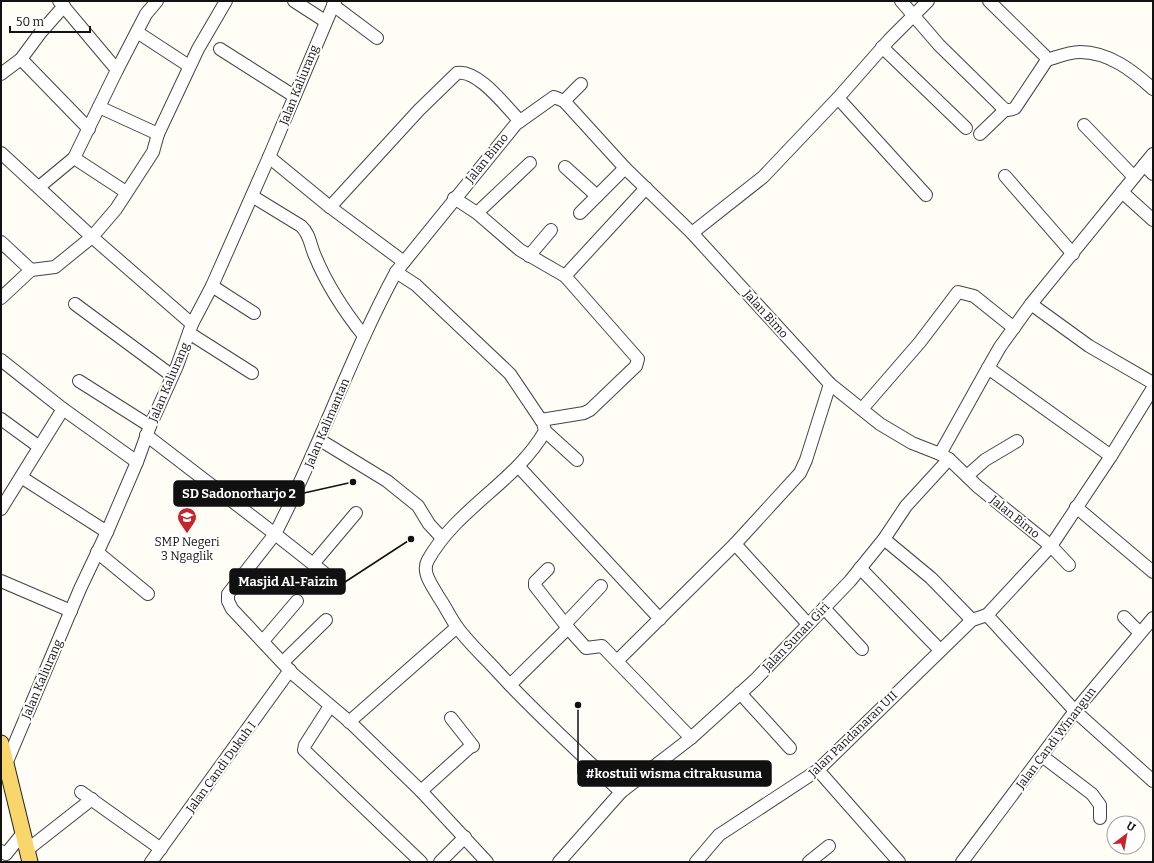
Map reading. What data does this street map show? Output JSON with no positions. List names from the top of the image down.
{
  "streets": {
    "street": [
      "Jalan Kaliurang",
      "Jalan Bimo",
      "Jalan Kalimantan",
      "Jalan Sunan Giri",
      "Jalan Pandanaran UII",
      "Jalan Candi Winangun",
      "Jalan Candi Dukuh I"
    ]
  },
  "crossings": [
    ["Jalan Bimo", "Jalan Kalimantan"],
    ["Jalan Bimo", "Jalan Sunan Giri"],
    ["Jalan Bimo", "Jalan Pandanaran UII"]
  ],
  "places": {
    "other": ["SD Sadonorharjo 2", "Masjid Al-Faizin", "#kostuii wisma citrakusuma"],
    "school or university": ["SMP Negeri 3 Ngaglik"]
  },
  "scale_bar": "50 m",
  "north": "top right"
}
